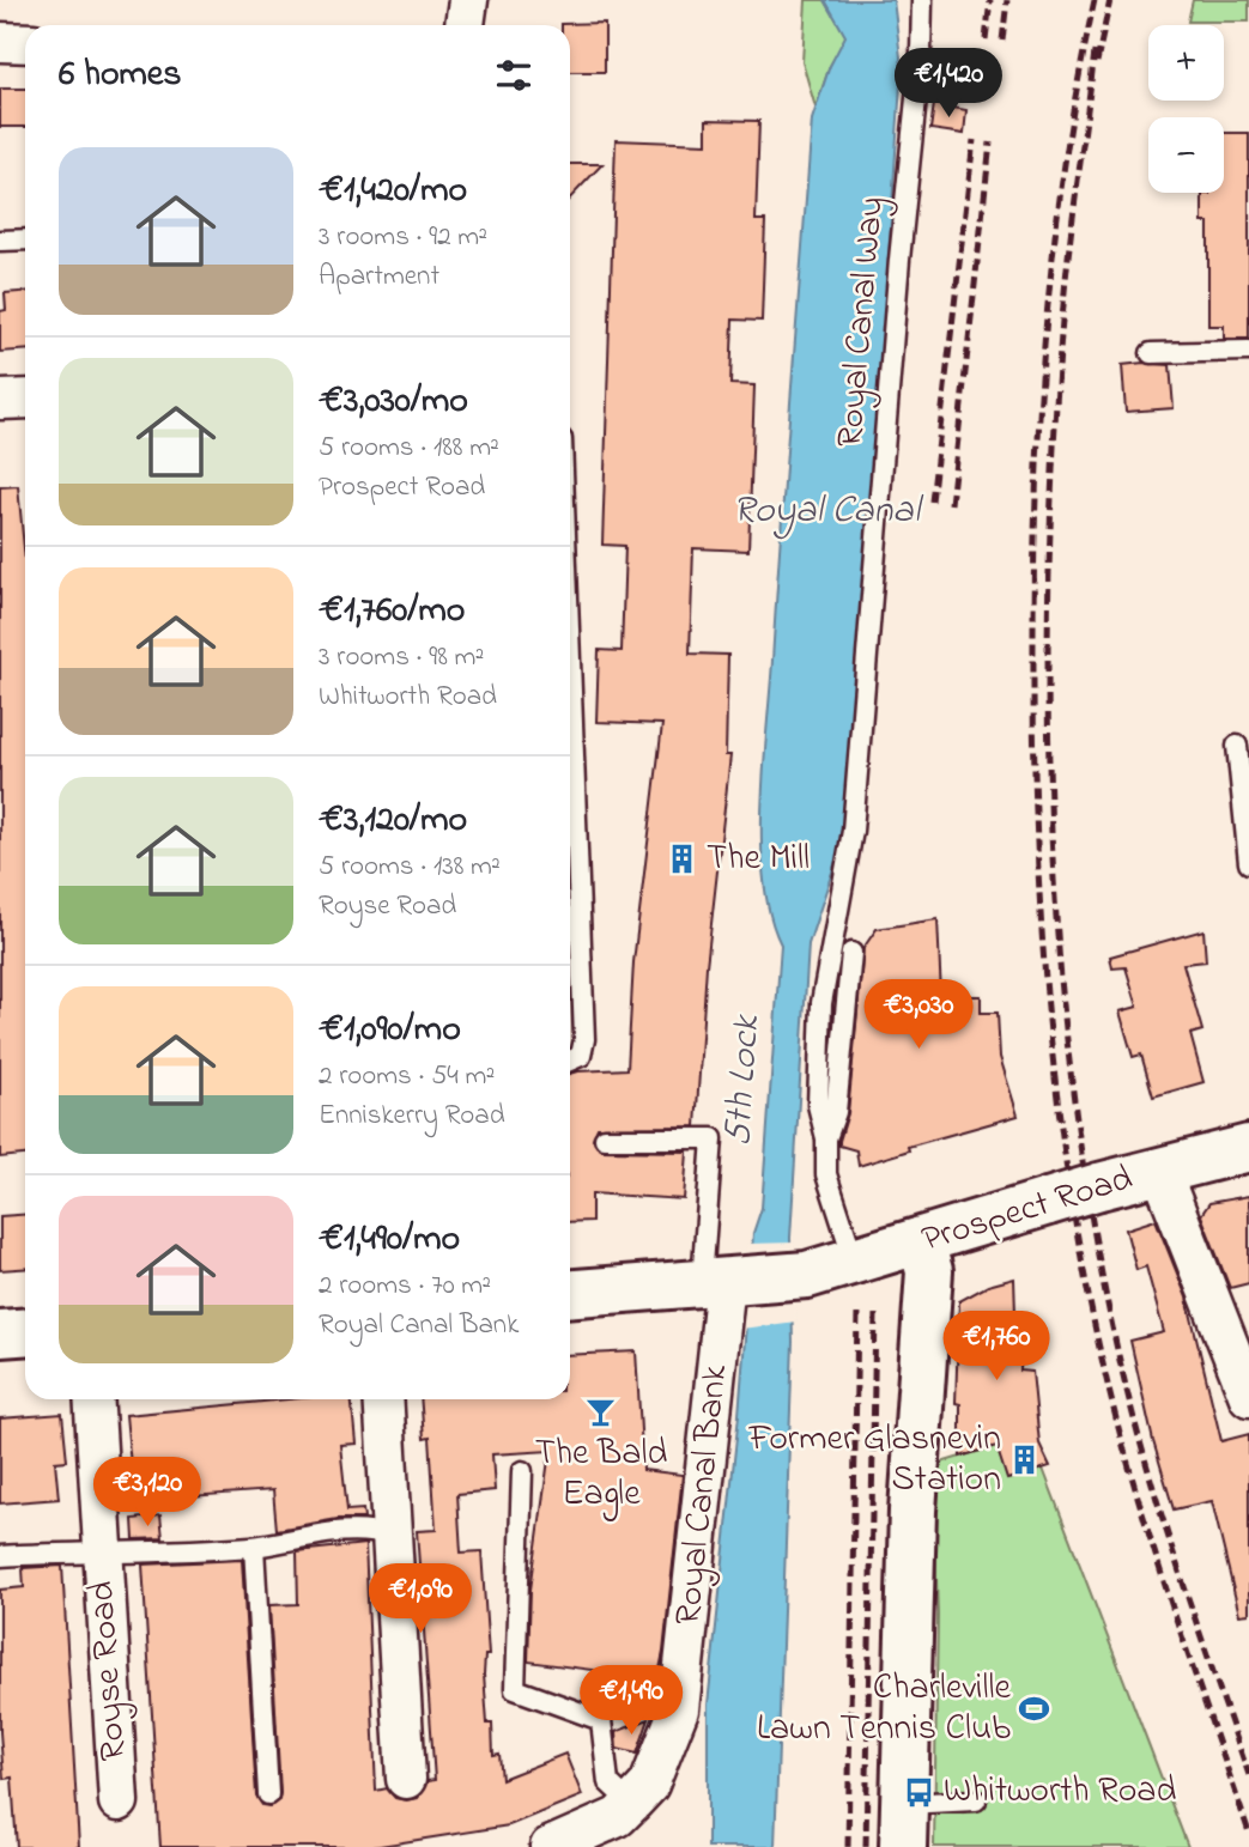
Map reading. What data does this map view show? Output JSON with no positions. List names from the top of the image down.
{
  "streets": {
    "main road": ["Prospect Road"],
    "street": ["Royal Canal Bank", "Royse Road"],
    "lane": ["Royal Canal Way"]
  },
  "crossings": [
    ["Royal Canal Way", "Prospect Road"],
    ["Prospect Road", "Royal Canal Bank"]
  ],
  "water": ["Royal Canal", "5th Lock"],
  "places": {
    "building": ["The Mill", "Former Glasnevin Station"],
    "bar": ["The Bald Eagle"],
    "sports": ["Charleville Lawn Tennis Club"],
    "bus stop": ["Whitworth Road"]
  },
  "page": {
    "map_buttons": ["+", "−"],
    "heading": "6 homes",
    "price": [
      "€1,420",
      "€3,030",
      "€1,760",
      "€3,120",
      "€1,090",
      "€1,490"
    ],
    "list": [
      {
        "name": "€1,420/mo",
        "note": "3 rooms · 92 m² · Apartment"
      },
      {
        "name": "€3,030/mo",
        "note": "5 rooms · 188 m² · Prospect Road"
      },
      {
        "name": "€1,760/mo",
        "note": "3 rooms · 98 m² · Whitworth Road"
      },
      {
        "name": "€3,120/mo",
        "note": "5 rooms · 138 m² · Royse Road"
      },
      {
        "name": "€1,090/mo",
        "note": "2 rooms · 54 m² · Enniskerry Road"
      },
      {
        "name": "€1,490/mo",
        "note": "2 rooms · 70 m² · Royal Canal Bank"
      }
    ]
  }
}
